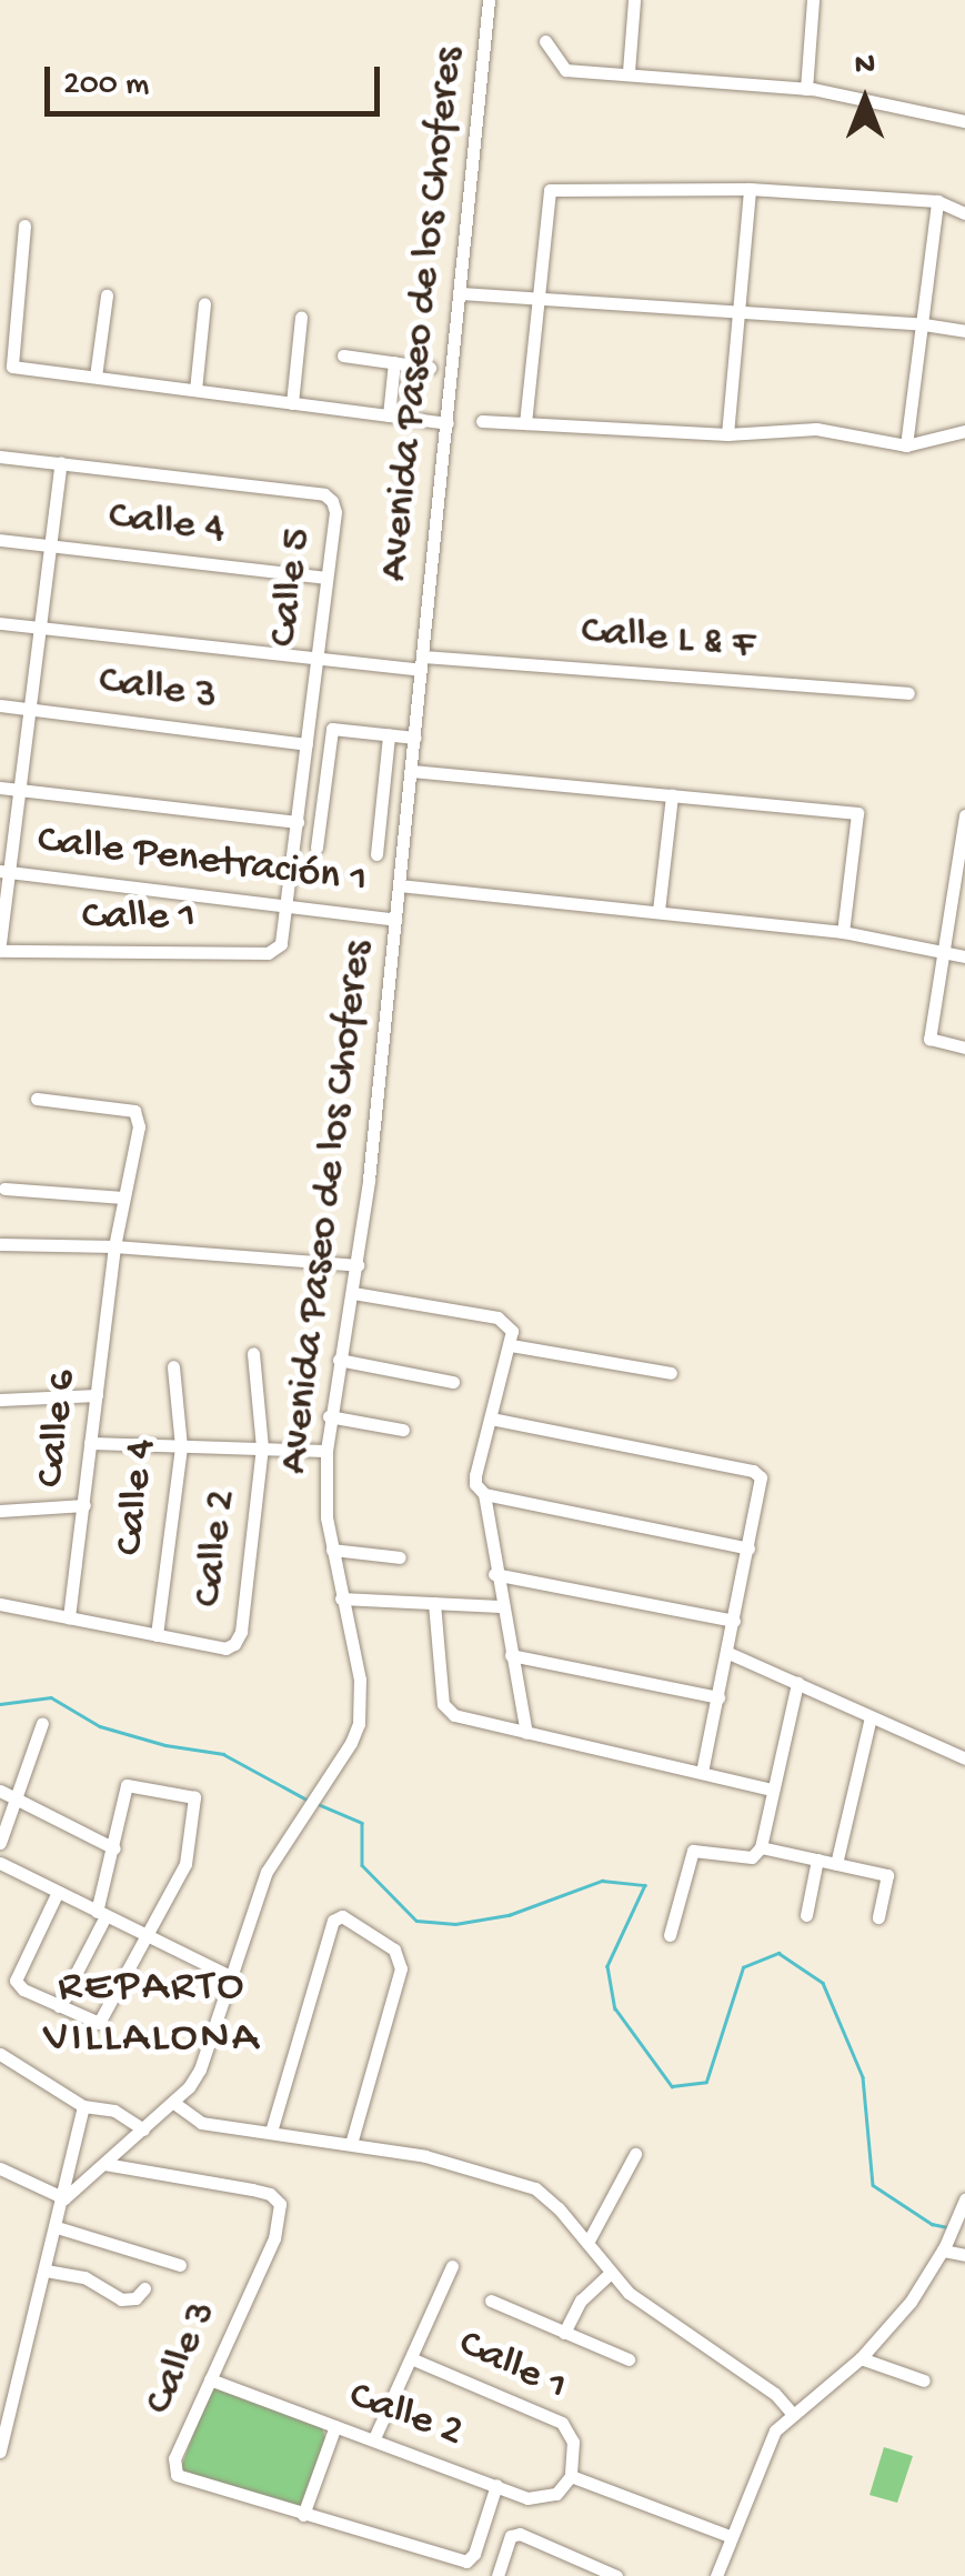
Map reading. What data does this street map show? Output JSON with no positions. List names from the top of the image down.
{
  "streets": {
    "street": [
      "Avenida Paseo de los Choferes",
      "Calle 4",
      "Calle 5",
      "Calle L & F",
      "Calle 3",
      "Calle Penetración 1",
      "Calle 1",
      "Calle 6",
      "Calle 2"
    ]
  },
  "crossings": [
    ["Avenida Paseo de los Choferes", "Calle L & F"],
    ["Avenida Paseo de los Choferes", "Calle 3"],
    ["Avenida Paseo de los Choferes", "Calle Penetración 1"],
    ["Calle 4", "Calle 5"],
    ["Calle 4", "Calle 2"],
    ["Calle 5", "Calle L & F"],
    ["Calle 5", "Calle 3"],
    ["Calle 5", "Calle Penetración 1"],
    ["Calle 5", "Calle 1"],
    ["Calle 3", "Calle 2"],
    ["Calle 1", "Calle 2"],
    ["Calle 6", "Calle 2"]
  ],
  "districts": ["REPARTO VILLALONA"],
  "scale_bar": "200 m",
  "north": "top"
}
